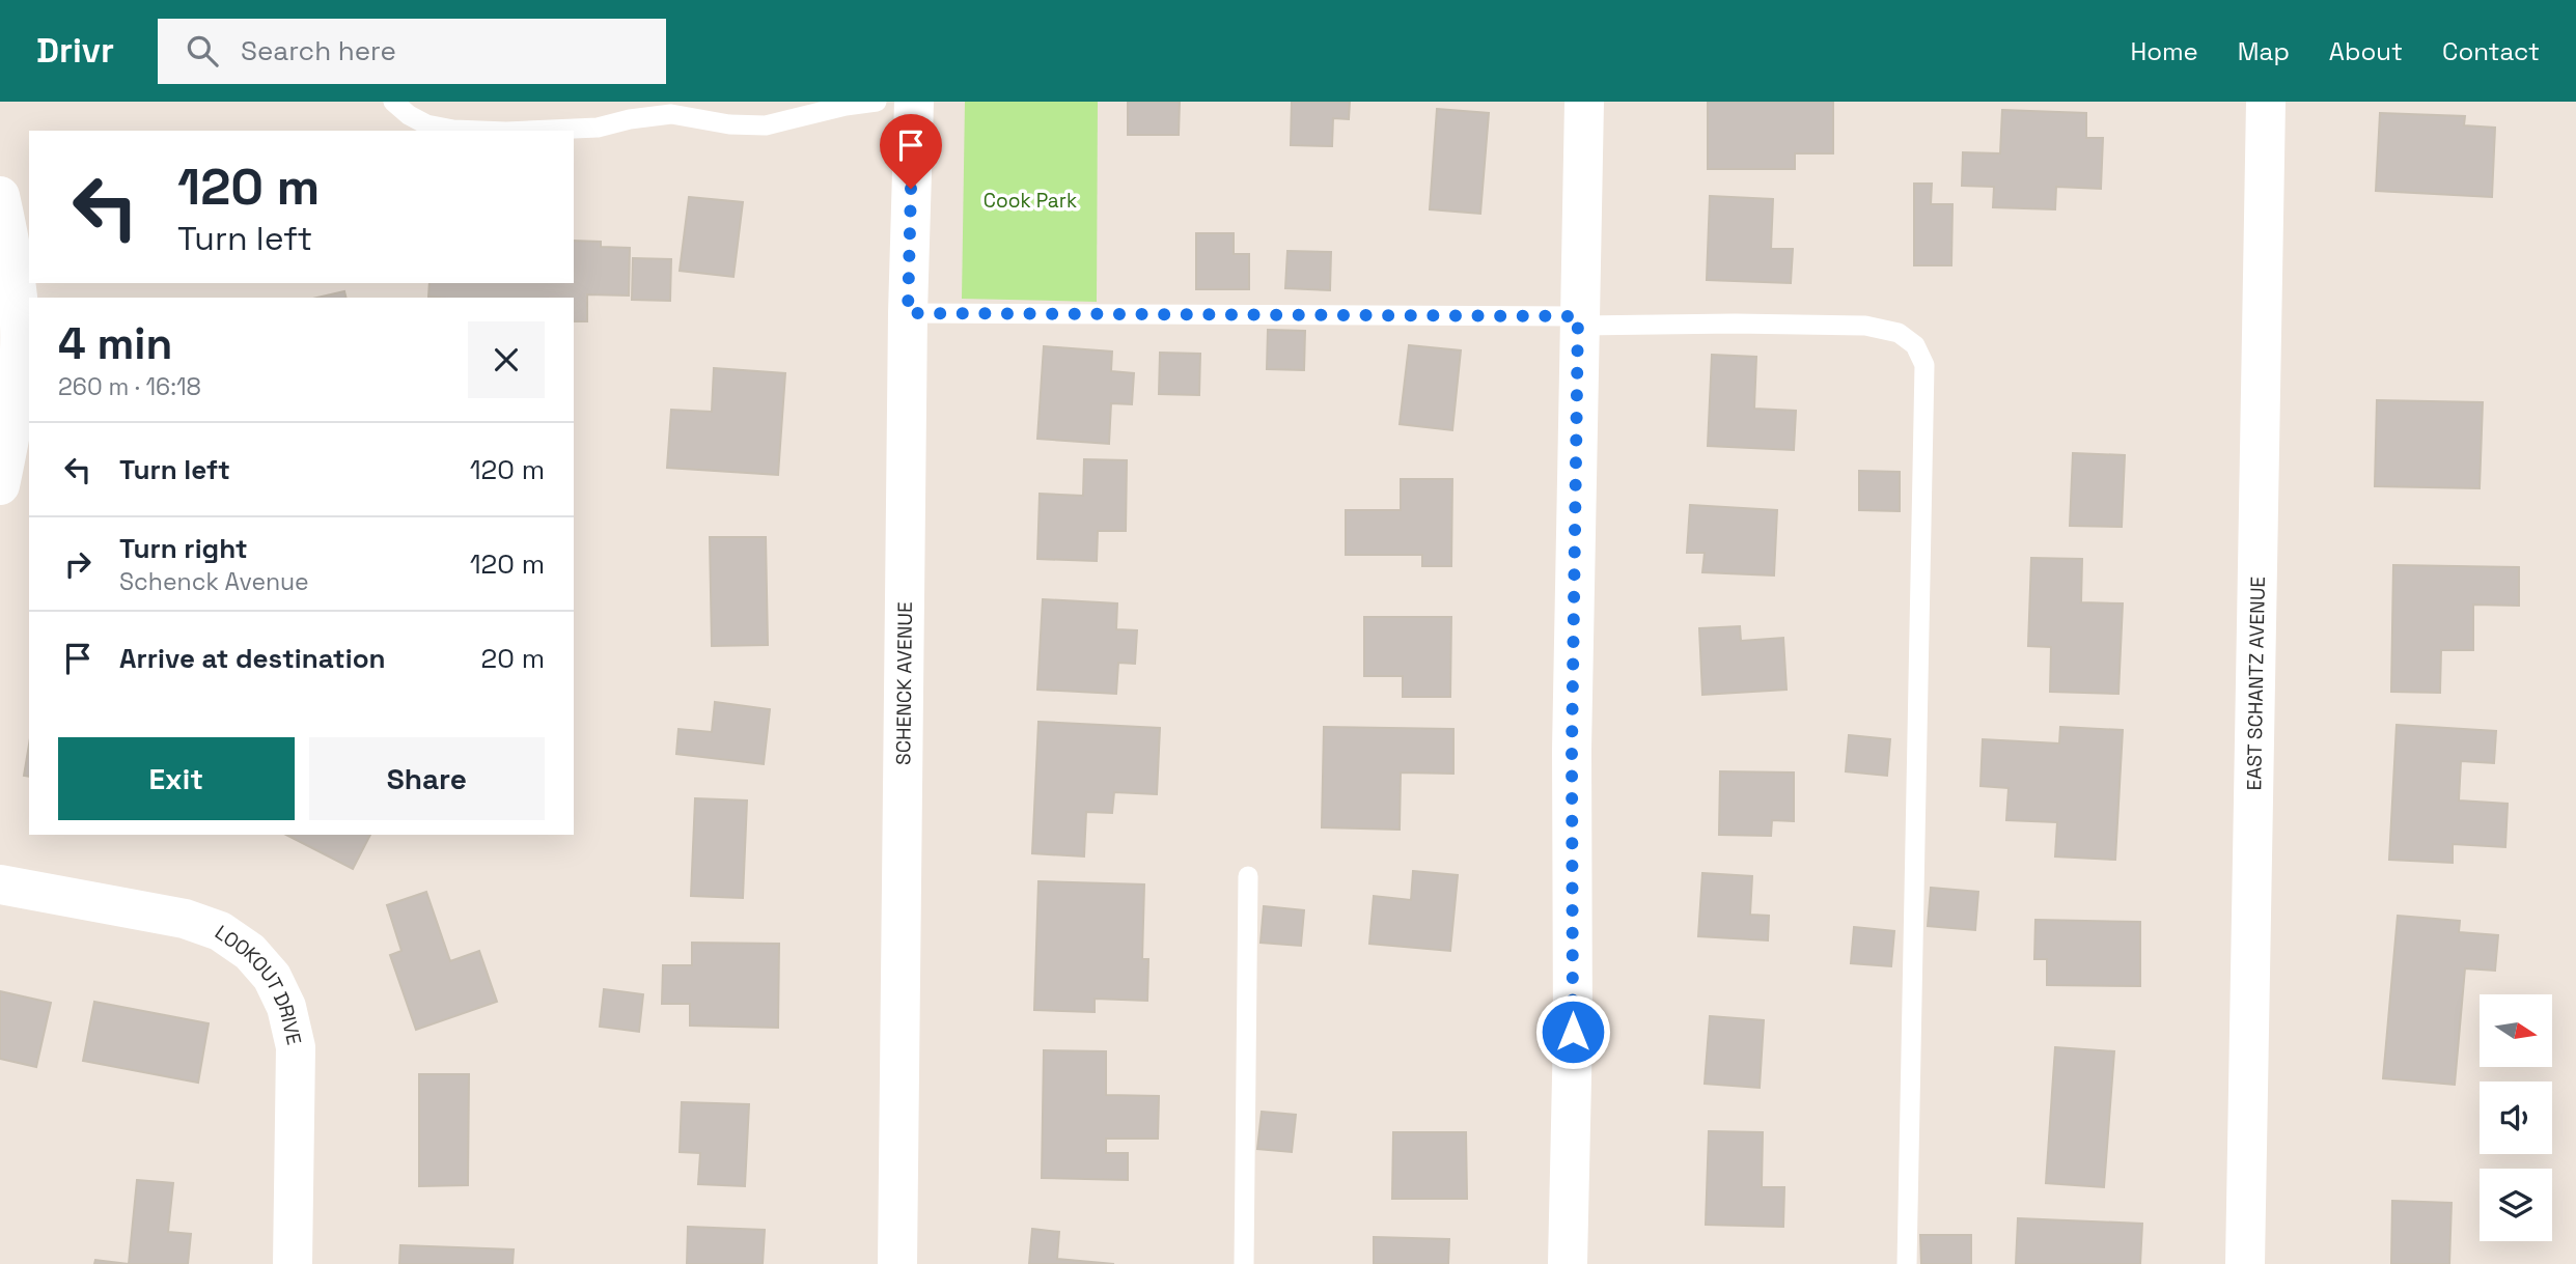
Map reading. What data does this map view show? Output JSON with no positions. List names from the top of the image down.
{
  "streets": {
    "street": ["SCHENCK AVENUE", "EAST SCHANTZ AVENUE", "LOOKOUT DRIVE"]
  },
  "parks": ["Cook Park"],
  "north": "right",
  "page": {
    "header": "Drivr",
    "search": "Search here",
    "nav": [
      "Home",
      "Map",
      "About",
      "Contact"
    ],
    "turn": ["120 m", "Turn left"],
    "heading": ["4 min", "260 m · 16:18"],
    "list": [
      {
        "name": "Turn left",
        "value": "120 m"
      },
      {
        "name": "Turn right",
        "note": "Schenck Avenue",
        "value": "120 m"
      },
      {
        "name": "Arrive at destination",
        "value": "20 m"
      }
    ],
    "buttons": ["Exit", "Share"]
  }
}
